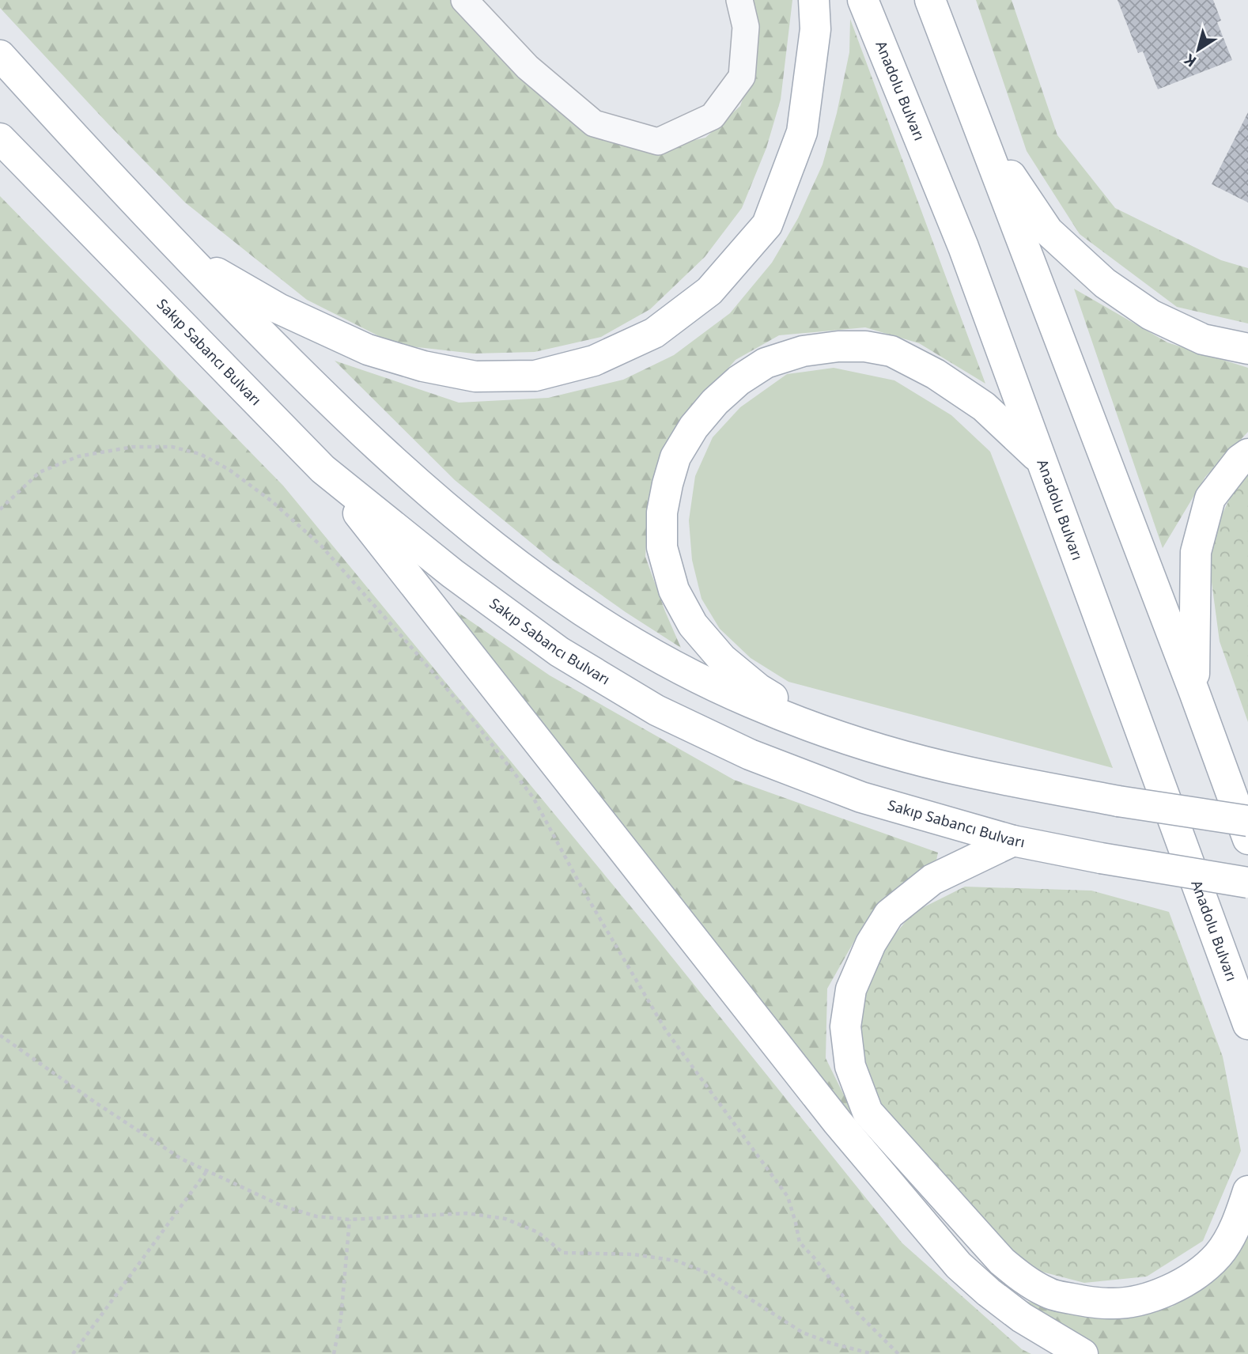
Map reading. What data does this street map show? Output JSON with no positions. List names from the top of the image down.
{
  "streets": {
    "main road": ["Anadolu Bulvarı", "Sakıp Sabancı Bulvarı"]
  },
  "north": "bottom left"
}
